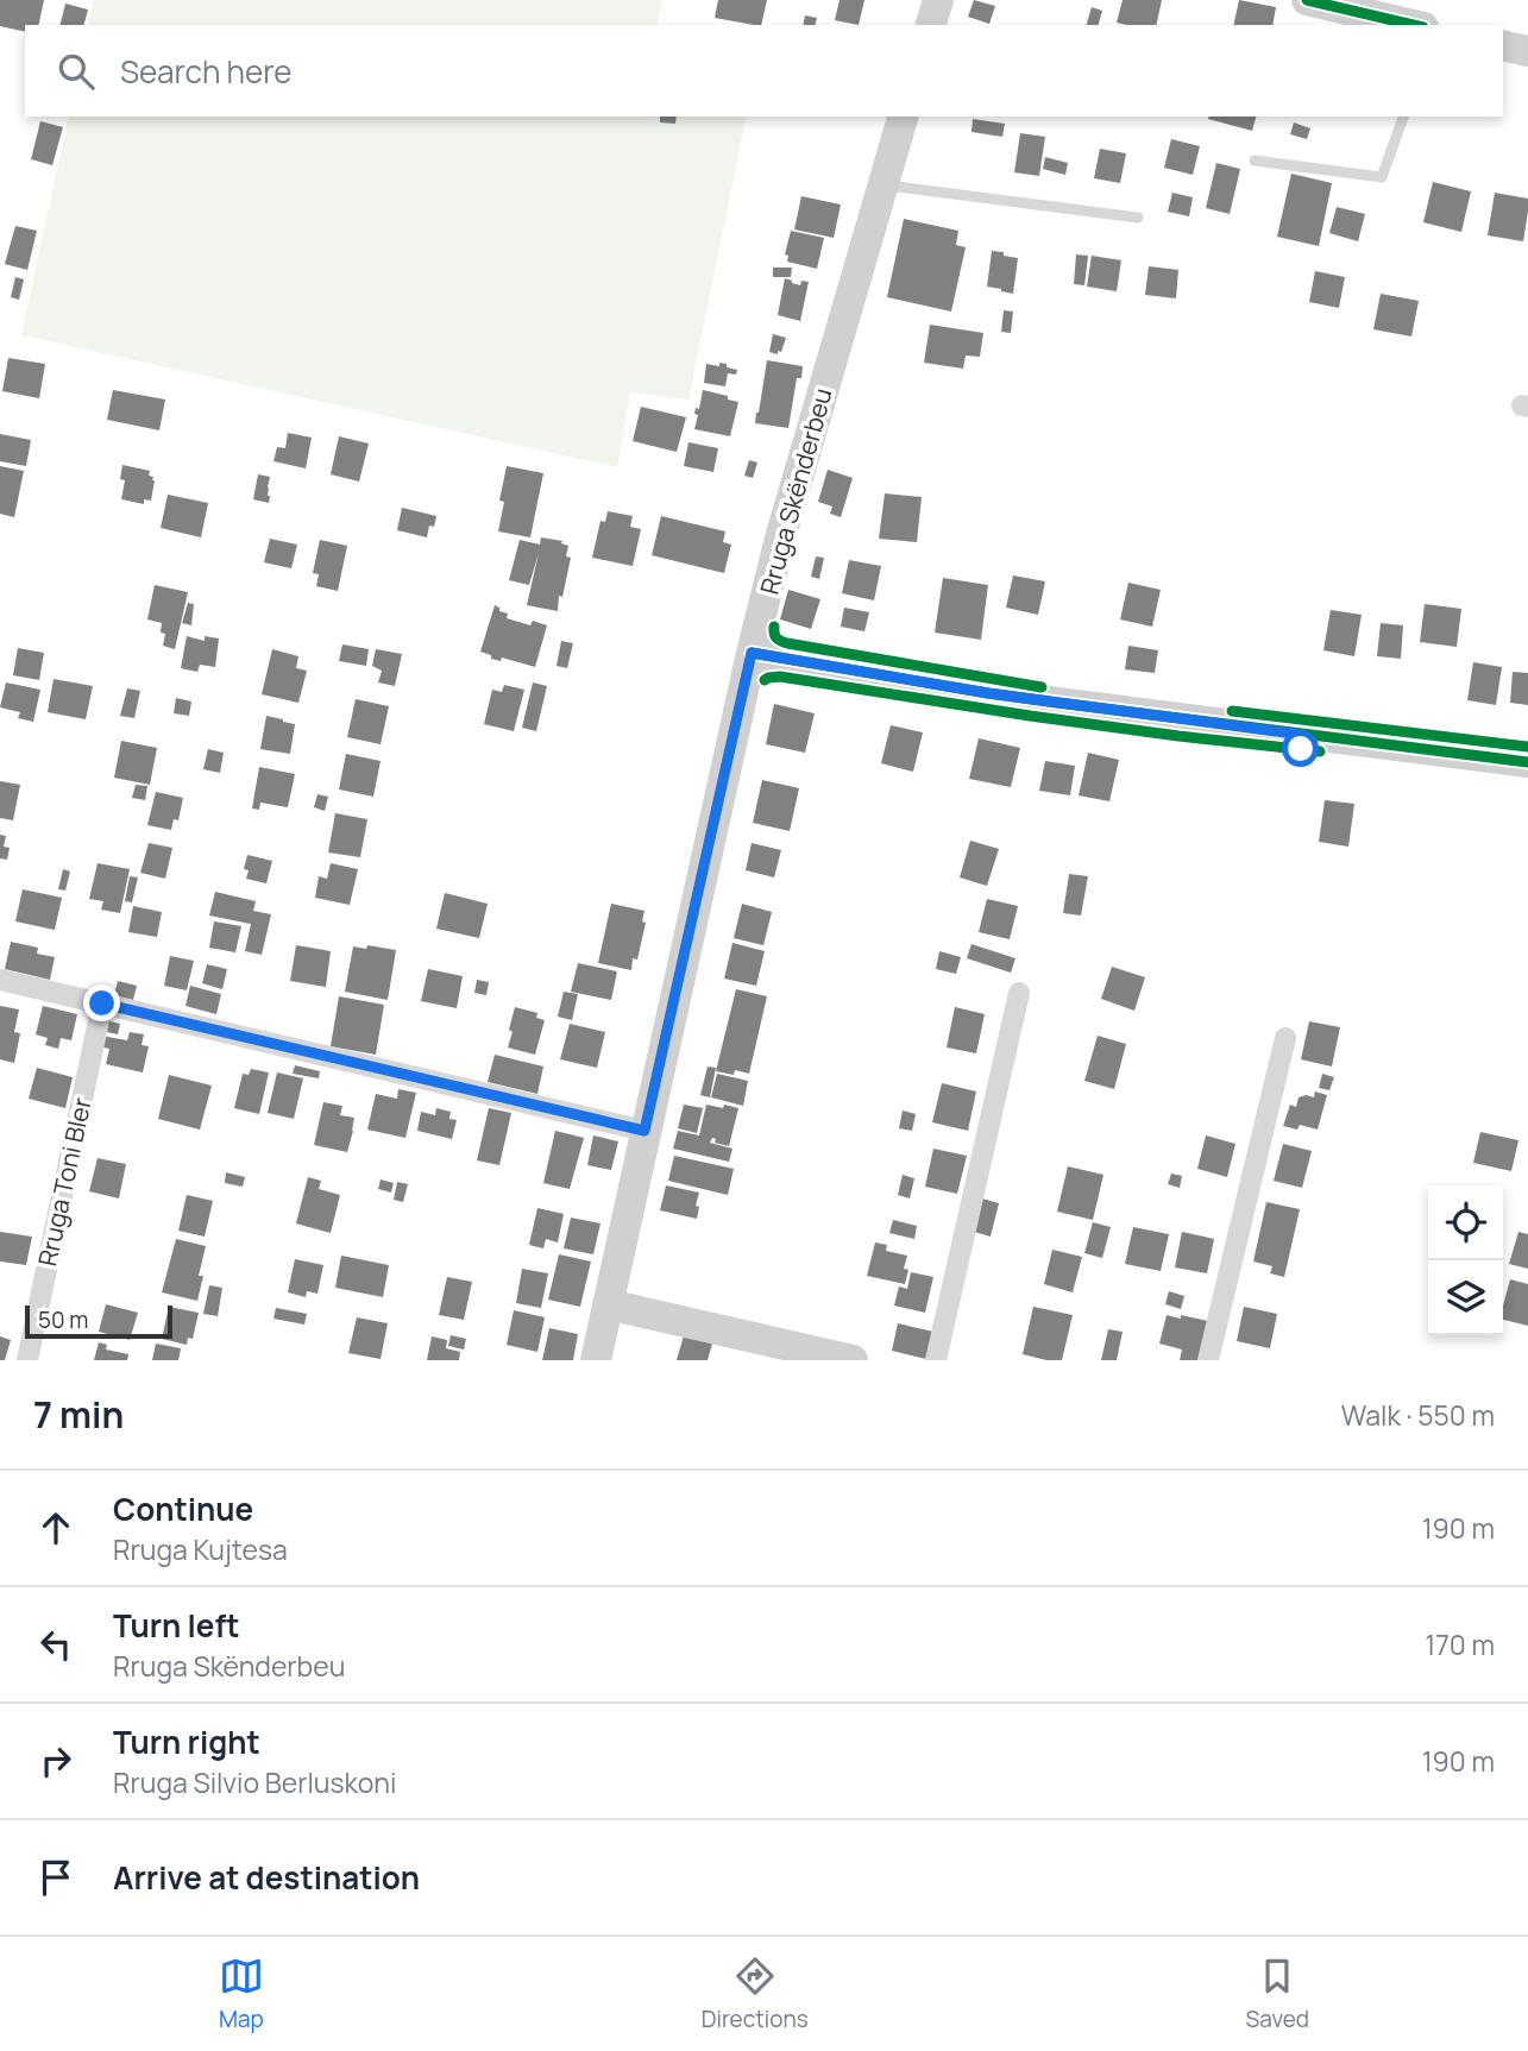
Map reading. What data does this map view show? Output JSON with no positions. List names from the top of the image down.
{
  "streets": {
    "main road": ["Rruga Skënderbeu"],
    "street": ["Rruga Toni Bler"]
  },
  "scale_bar": "50 m",
  "page": {
    "search": "Search here",
    "scale": "50 m",
    "heading": ["7 min", "Walk · 550 m"],
    "list": [
      ["Continue", "Rruga Kujtesa", "190 m"],
      ["Turn left", "Rruga Skënderbeu", "170 m"],
      ["Turn right", "Rruga Silvio Berluskoni", "190 m"],
      "Arrive at destination"
    ],
    "nav": ["Map", "Directions", "Saved"]
  }
}
